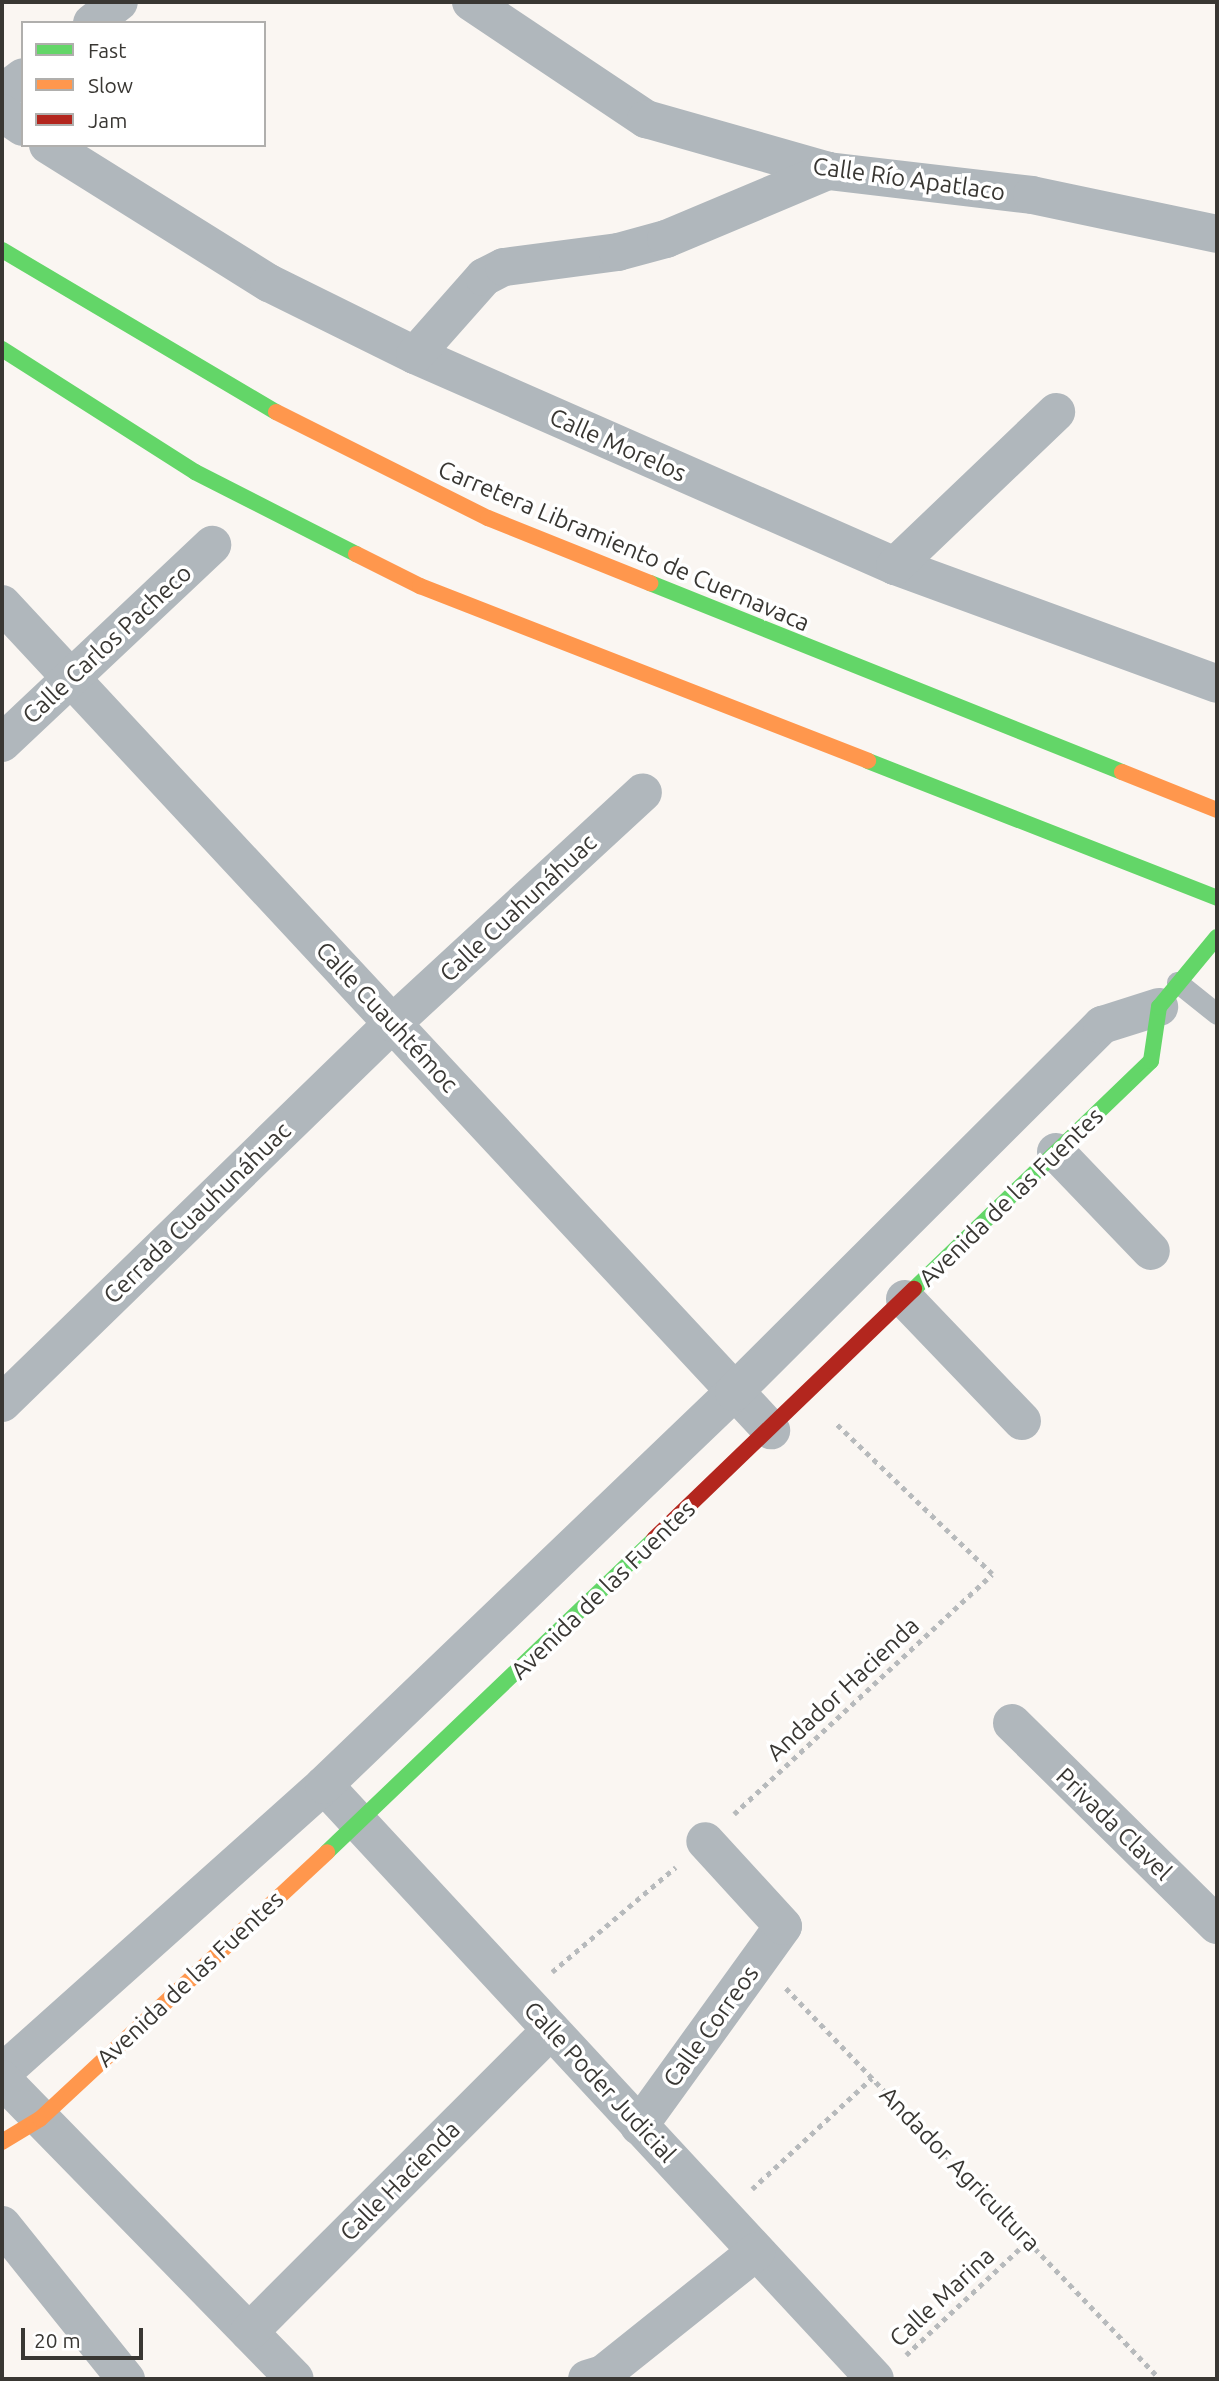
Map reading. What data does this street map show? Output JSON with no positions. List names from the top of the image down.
{
  "streets": {
    "main road": ["Carretera Libramiento de Cuernavaca", "Avenida de las Fuentes"],
    "street": [
      "Calle Río Apatlaco",
      "Calle Morelos",
      "Calle Carlos Pacheco",
      "Calle Cuahunáhuac",
      "Calle Cuauhtémoc",
      "Cerrada Cuauhunáhuac",
      "Privada Clavel",
      "Calle Correos",
      "Calle Poder Judicial",
      "Calle Hacienda"
    ],
    "path": ["Andador Hacienda", "Andador Agricultura", "Calle Marina"]
  },
  "crossings": [
    ["Calle Carlos Pacheco", "Calle Cuauhtémoc"],
    ["Calle Cuahunáhuac", "Calle Cuauhtémoc"],
    ["Calle Cuahunáhuac", "Cerrada Cuauhunáhuac"],
    ["Calle Cuauhtémoc", "Avenida de las Fuentes"],
    ["Calle Cuauhtémoc", "Cerrada Cuauhunáhuac"],
    ["Avenida de las Fuentes", "Andador Hacienda"],
    ["Avenida de las Fuentes", "Calle Poder Judicial"],
    ["Andador Hacienda", "Calle Correos"],
    ["Andador Hacienda", "Calle Poder Judicial"],
    ["Calle Correos", "Calle Poder Judicial"],
    ["Calle Correos", "Andador Agricultura"],
    ["Calle Poder Judicial", "Calle Hacienda"],
    ["Calle Poder Judicial", "Calle Marina"],
    ["Andador Agricultura", "Calle Marina"]
  ],
  "legend": ["Fast", "Slow", "Jam"],
  "scale_bar": "20 m"
}
